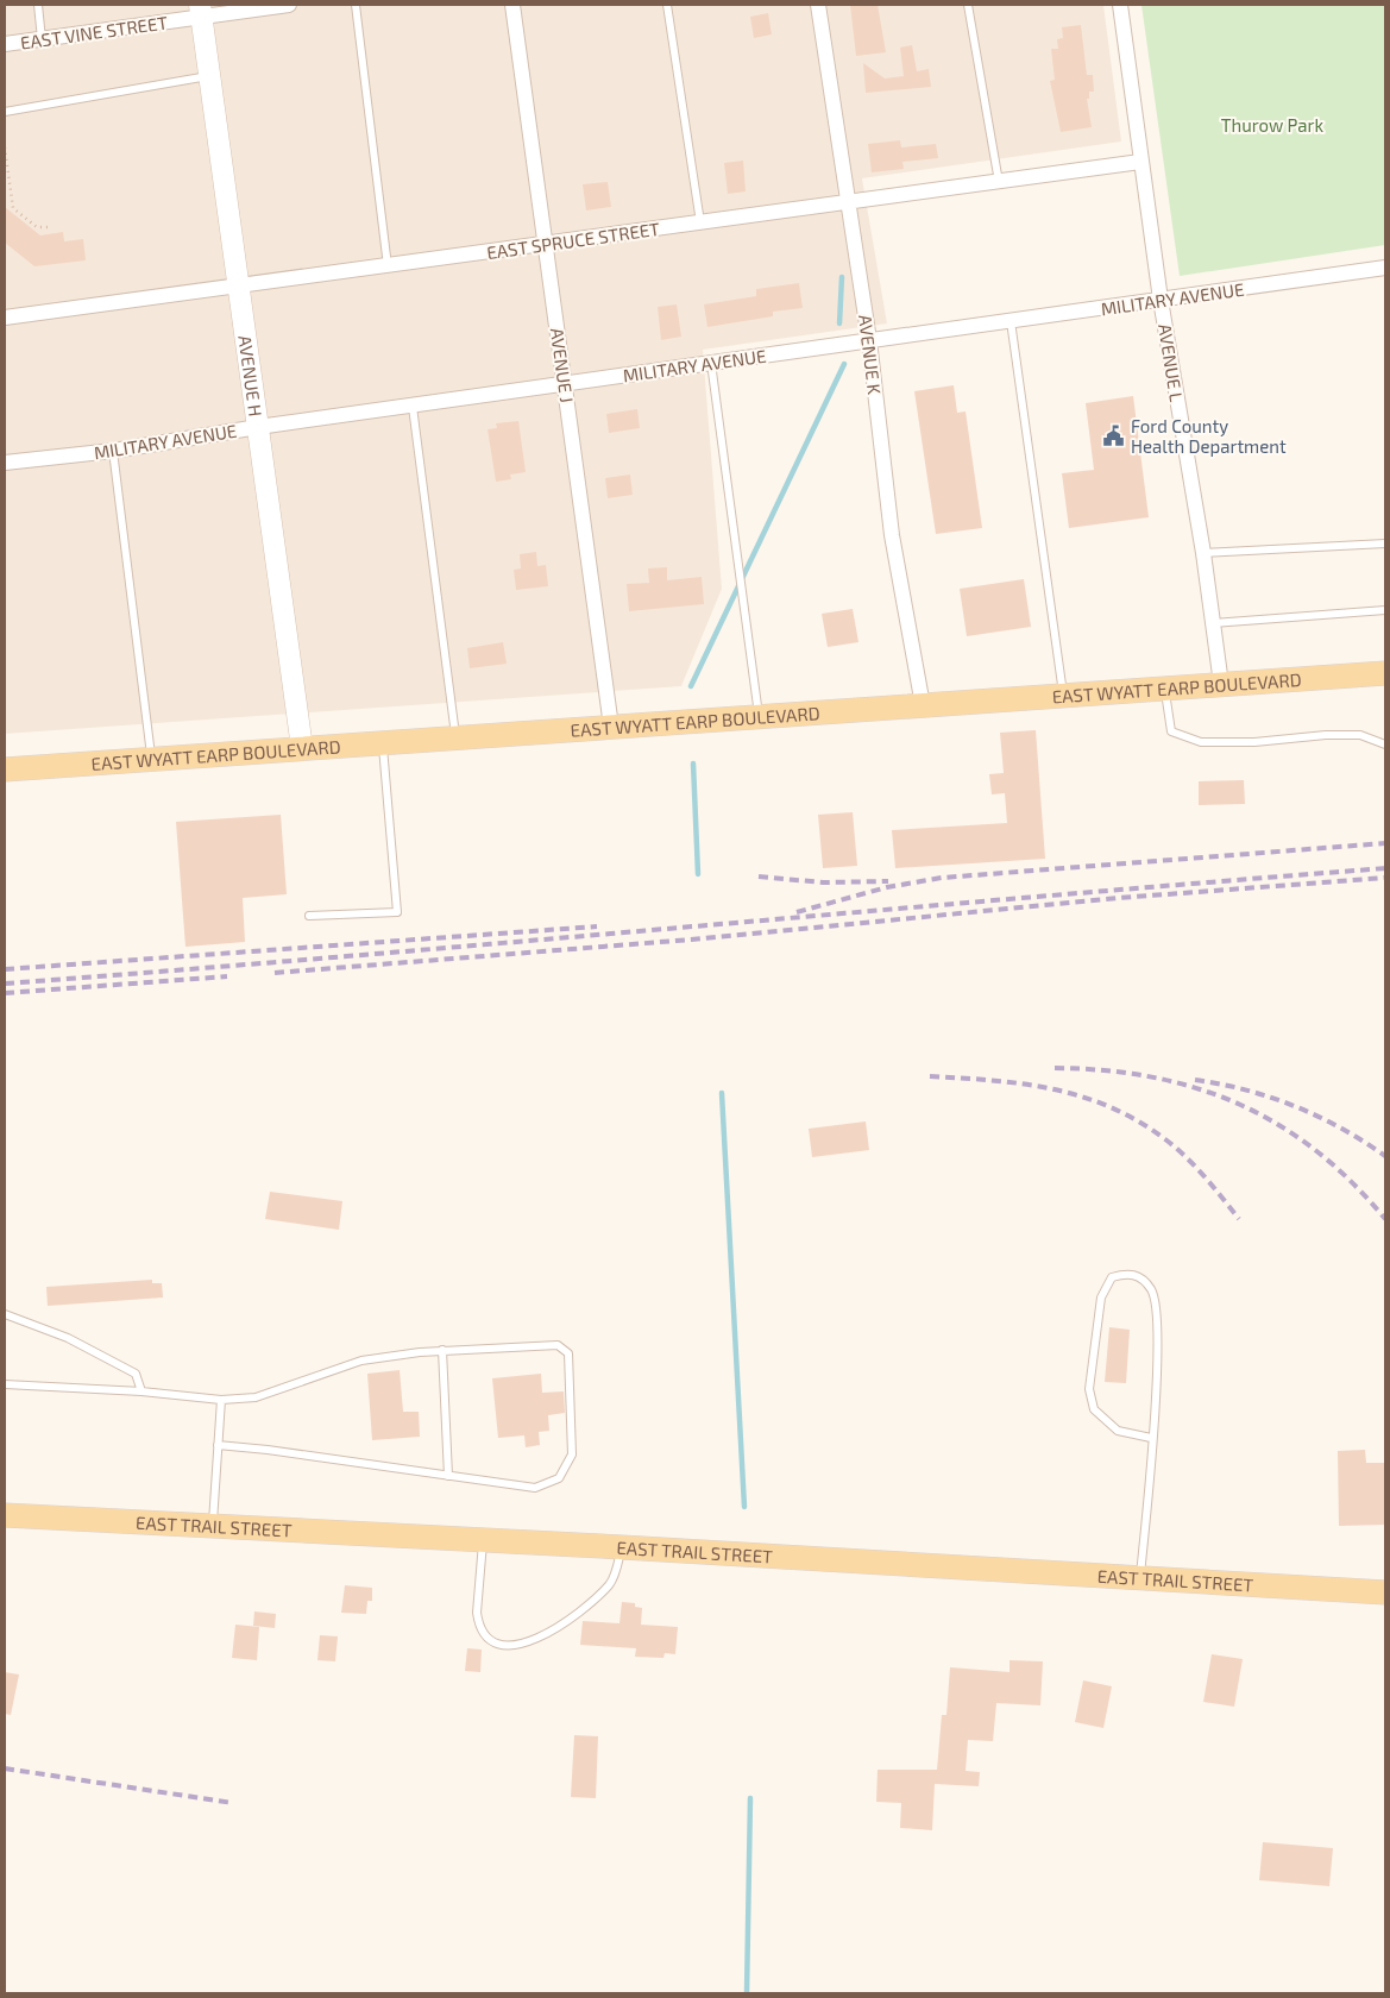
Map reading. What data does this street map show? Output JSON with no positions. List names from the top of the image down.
{
  "streets": {
    "main road": ["EAST WYATT EARP BOULEVARD", "EAST TRAIL STREET"],
    "street": [
      "EAST VINE STREET",
      "EAST SPRUCE STREET",
      "MILITARY AVENUE",
      "AVENUE K",
      "AVENUE L",
      "AVENUE J",
      "AVENUE H"
    ]
  },
  "crossings": [
    ["EAST VINE STREET", "AVENUE H"],
    ["EAST SPRUCE STREET", "AVENUE K"],
    ["EAST SPRUCE STREET", "AVENUE L"],
    ["EAST SPRUCE STREET", "AVENUE J"],
    ["EAST SPRUCE STREET", "AVENUE H"],
    ["MILITARY AVENUE", "AVENUE K"],
    ["MILITARY AVENUE", "AVENUE L"],
    ["MILITARY AVENUE", "AVENUE J"],
    ["MILITARY AVENUE", "AVENUE H"],
    ["AVENUE K", "EAST WYATT EARP BOULEVARD"],
    ["AVENUE L", "EAST WYATT EARP BOULEVARD"],
    ["AVENUE J", "EAST WYATT EARP BOULEVARD"],
    ["AVENUE H", "EAST WYATT EARP BOULEVARD"]
  ],
  "parks": ["Thurow Park"],
  "places": {
    "public building": ["Ford County Health Department"]
  }
}
